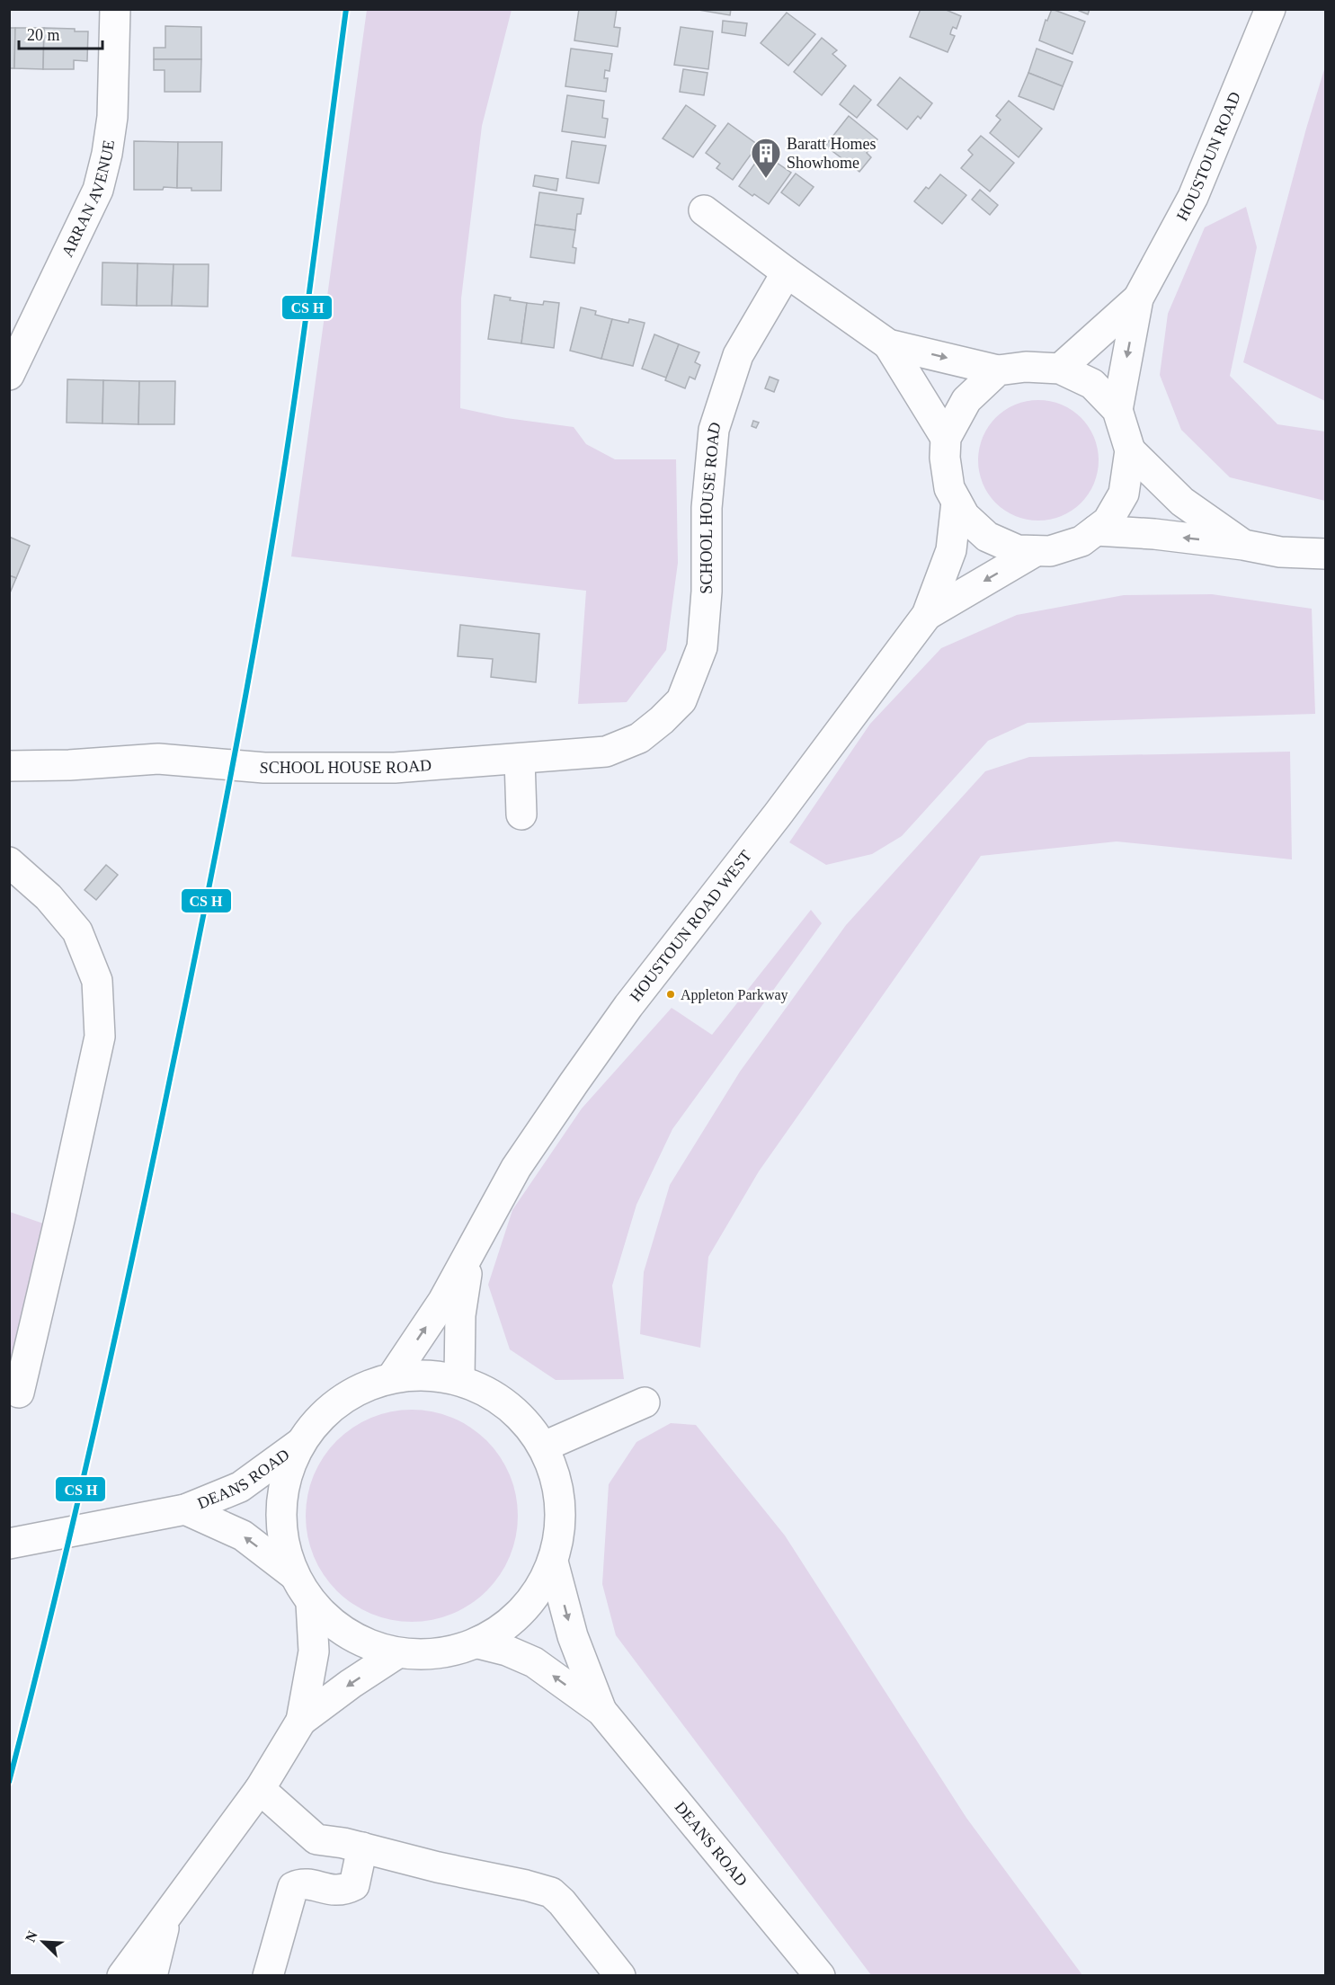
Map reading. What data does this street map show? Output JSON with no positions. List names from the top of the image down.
{
  "streets": {
    "street": [
      "HOUSTOUN ROAD",
      "ARRAN AVENUE",
      "SCHOOL HOUSE ROAD",
      "HOUSTOUN ROAD WEST",
      "DEANS ROAD"
    ]
  },
  "crossings": [
    ["HOUSTOUN ROAD", "HOUSTOUN ROAD WEST"]
  ],
  "places": {
    "building": ["Baratt Homes Showhome"],
    "other": ["Appleton Parkway"]
  },
  "scale_bar": "20 m",
  "north": "top left"
}
